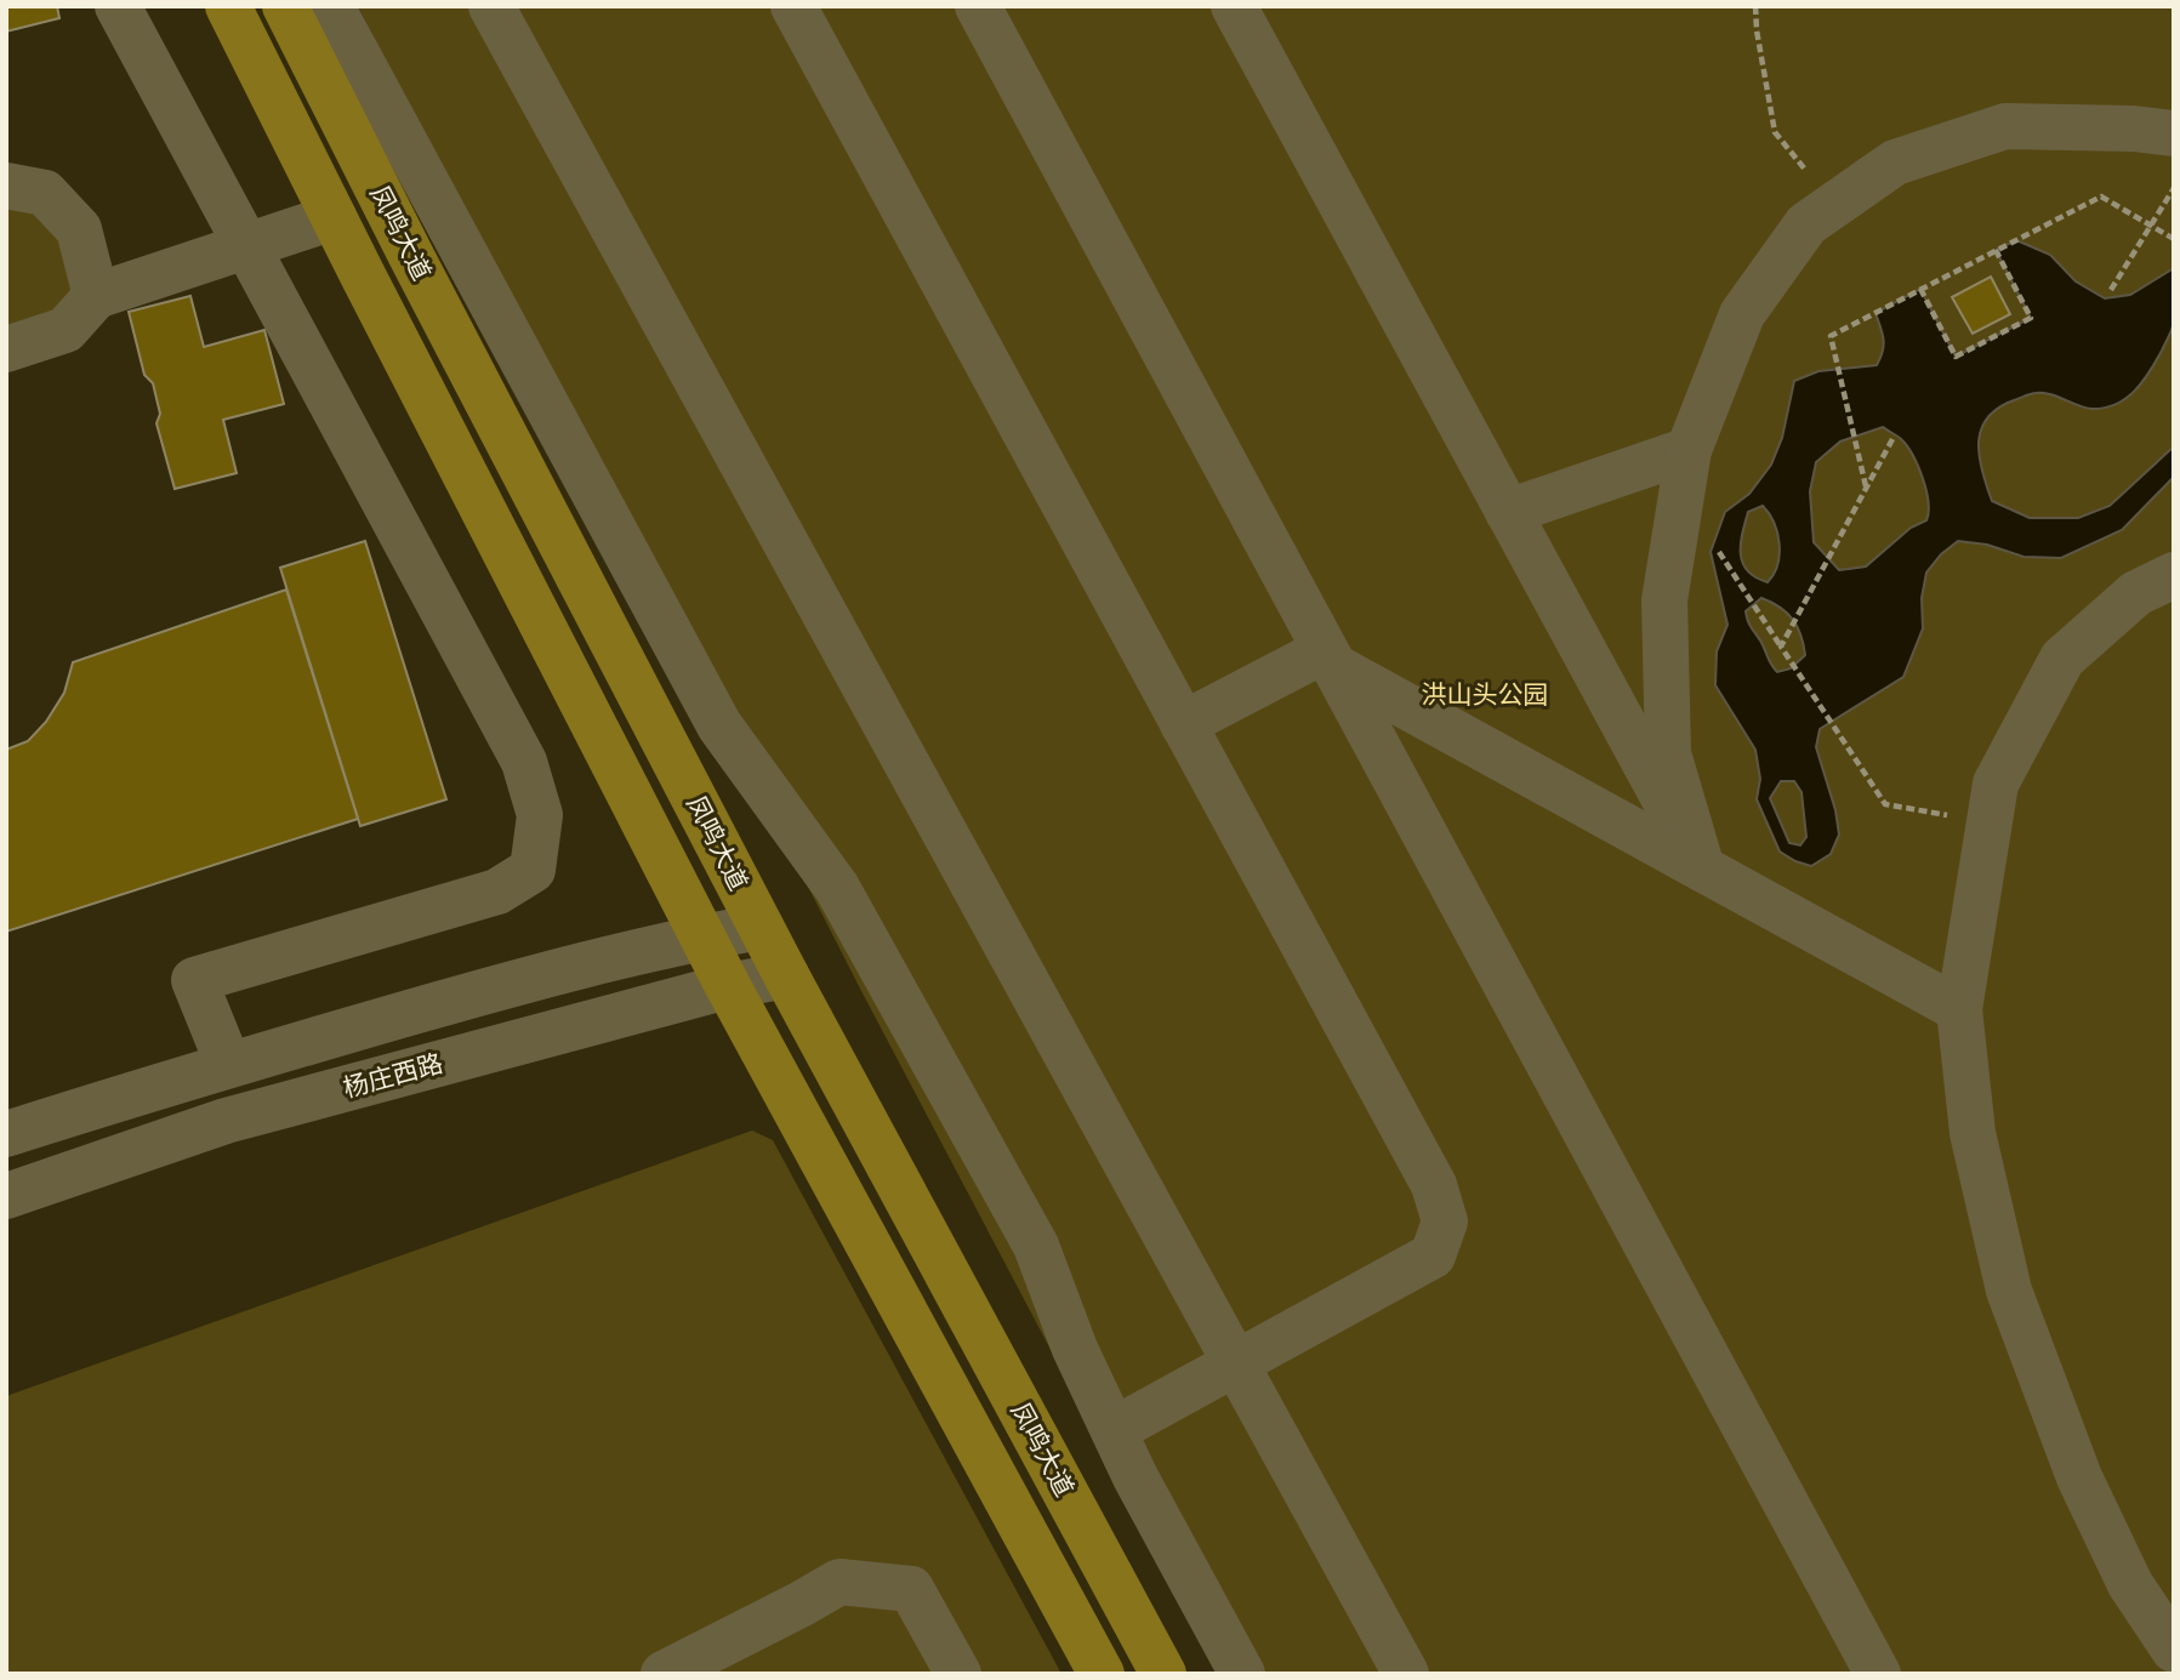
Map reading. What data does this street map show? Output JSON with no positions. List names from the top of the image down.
{
  "streets": {
    "main road": ["凤鸣大道"],
    "street": ["杨庄西路"]
  },
  "crossings": [
    ["凤鸣大道", "杨庄西路"]
  ],
  "parks": ["洪山头公园"]
}
